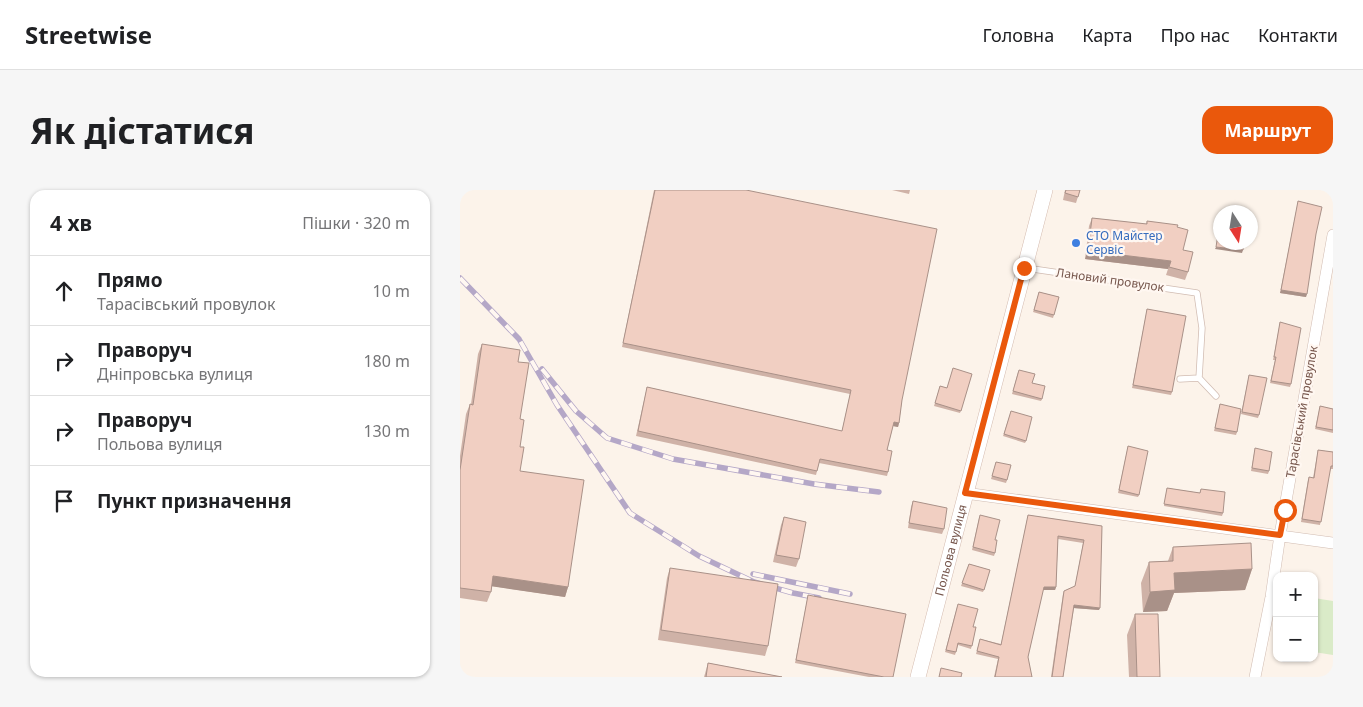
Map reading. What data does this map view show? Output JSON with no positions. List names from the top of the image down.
{
  "streets": {
    "main road": ["Польова вулиця"],
    "street": ["Тарасівський провулок"],
    "lane": ["Лановий провулок"]
  },
  "crossings": [
    ["Лановий провулок", "Польова вулиця"]
  ],
  "places": ["СТО Майстер Сервіс"],
  "north": "bottom",
  "page": {
    "header": "Streetwise",
    "nav": [
      "Головна",
      "Карта",
      "Про нас",
      "Контакти"
    ],
    "buttons": "Маршрут",
    "title": "Як дістатися",
    "heading": ["4 хв", "Пішки · 320 m"],
    "list": [
      ["Прямо", "Тарасівський провулок", "10 m"],
      ["Праворуч", "Дніпровська вулиця", "180 m"],
      ["Праворуч", "Польова вулиця", "130 m"],
      "Пункт призначення"
    ],
    "map_buttons": ["+", "−"]
  }
}
